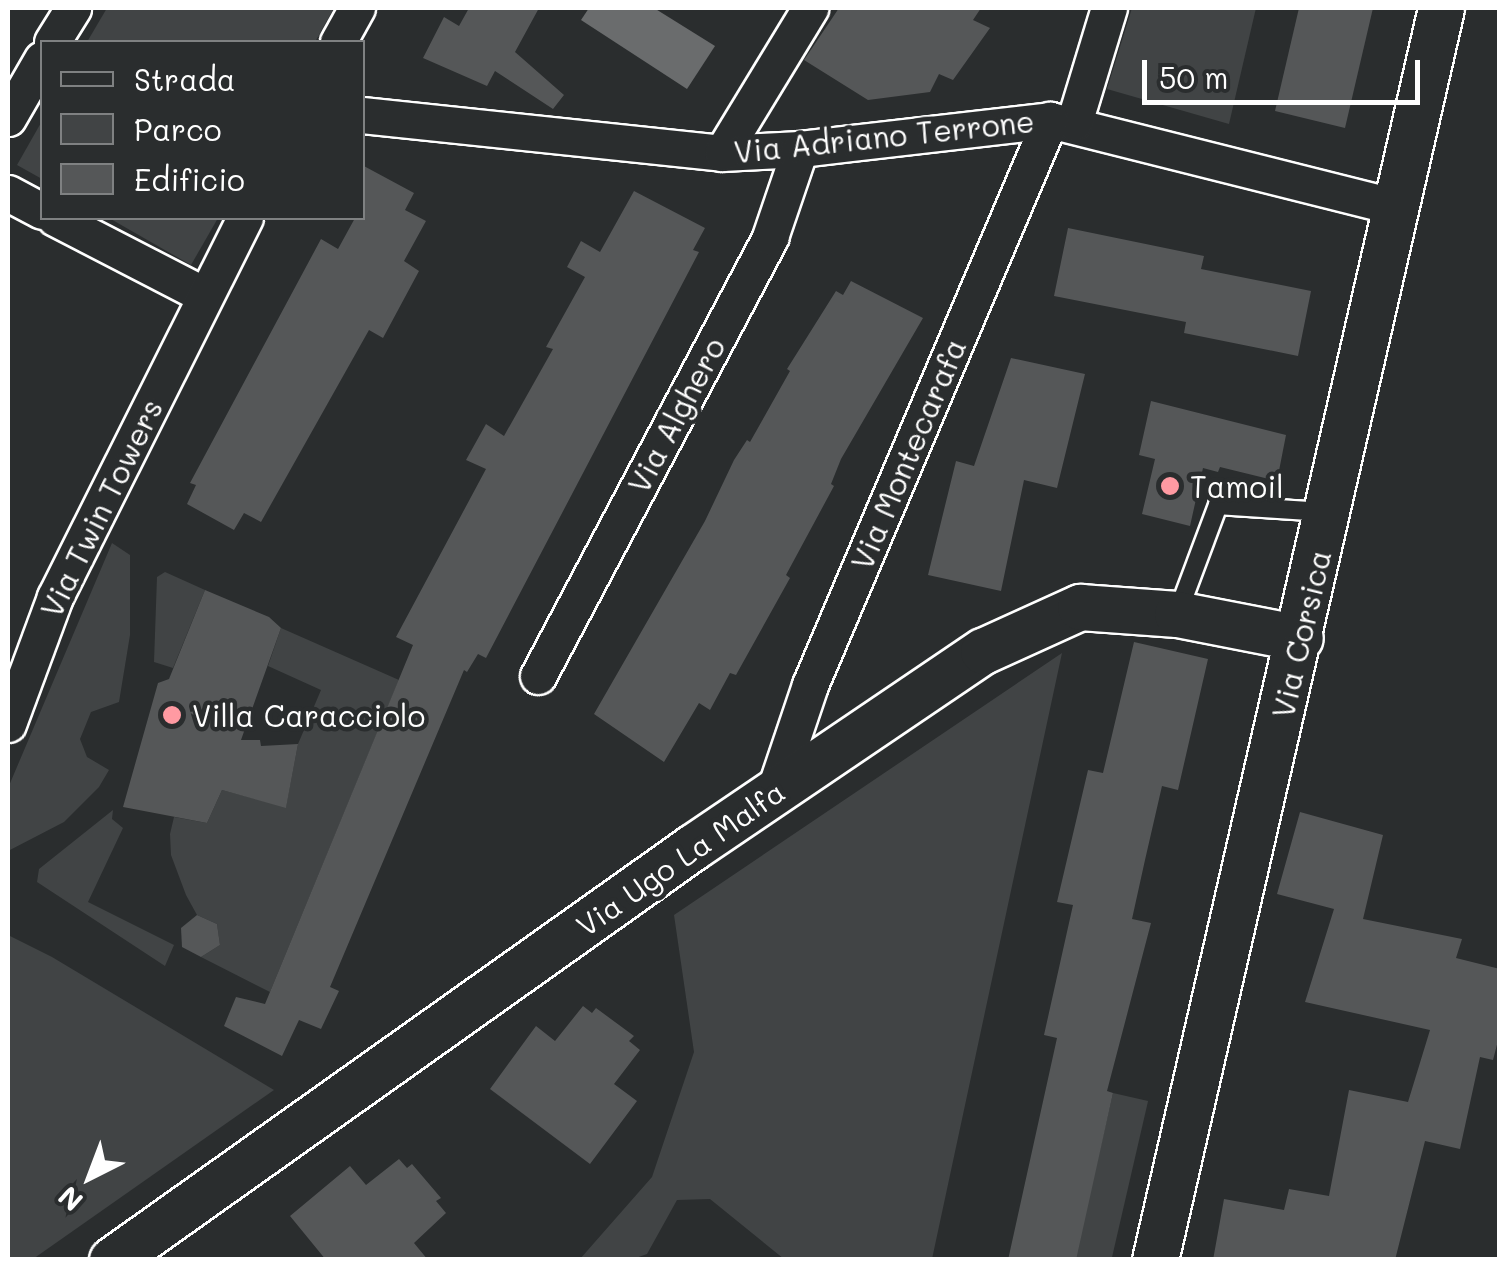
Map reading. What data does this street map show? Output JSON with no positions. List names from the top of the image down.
{
  "streets": {
    "street": [
      "Via Adriano Terrone",
      "Via Alghero",
      "Via Montecarafa",
      "Via Twin Towers",
      "Via Corsica",
      "Via Ugo La Malfa"
    ]
  },
  "crossings": [
    ["Via Adriano Terrone", "Via Alghero"],
    ["Via Adriano Terrone", "Via Montecarafa"],
    ["Via Adriano Terrone", "Via Corsica"],
    ["Via Montecarafa", "Via Ugo La Malfa"],
    ["Via Corsica", "Via Ugo La Malfa"]
  ],
  "places": ["Tamoil", "Villa Caracciolo"],
  "legend": ["Strada", "Parco", "Edificio"],
  "scale_bar": "50 m",
  "north": "bottom left"
}
